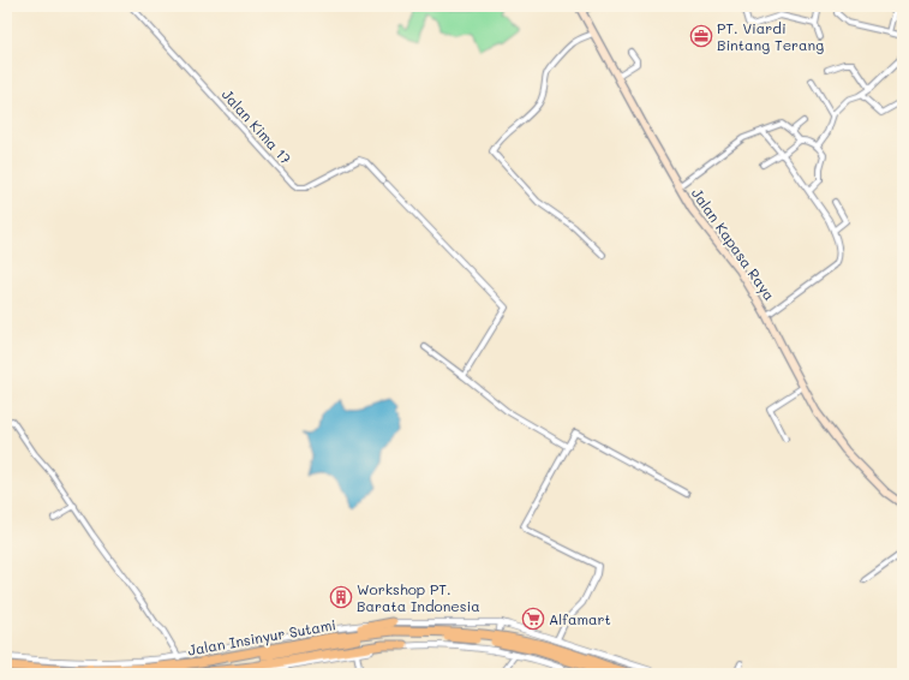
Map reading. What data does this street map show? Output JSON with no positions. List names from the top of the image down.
{
  "streets": {
    "highway": ["Jalan Insinyur Sutami"],
    "main road": ["Jalan Kapasa Raya"],
    "street": ["Jalan Kima 17"]
  },
  "places": {
    "office": ["PT. Viardi Bintang Terang"],
    "building": ["Workshop PT. Barata Indonesia"],
    "supermarket": ["Alfamart"]
  }
}
